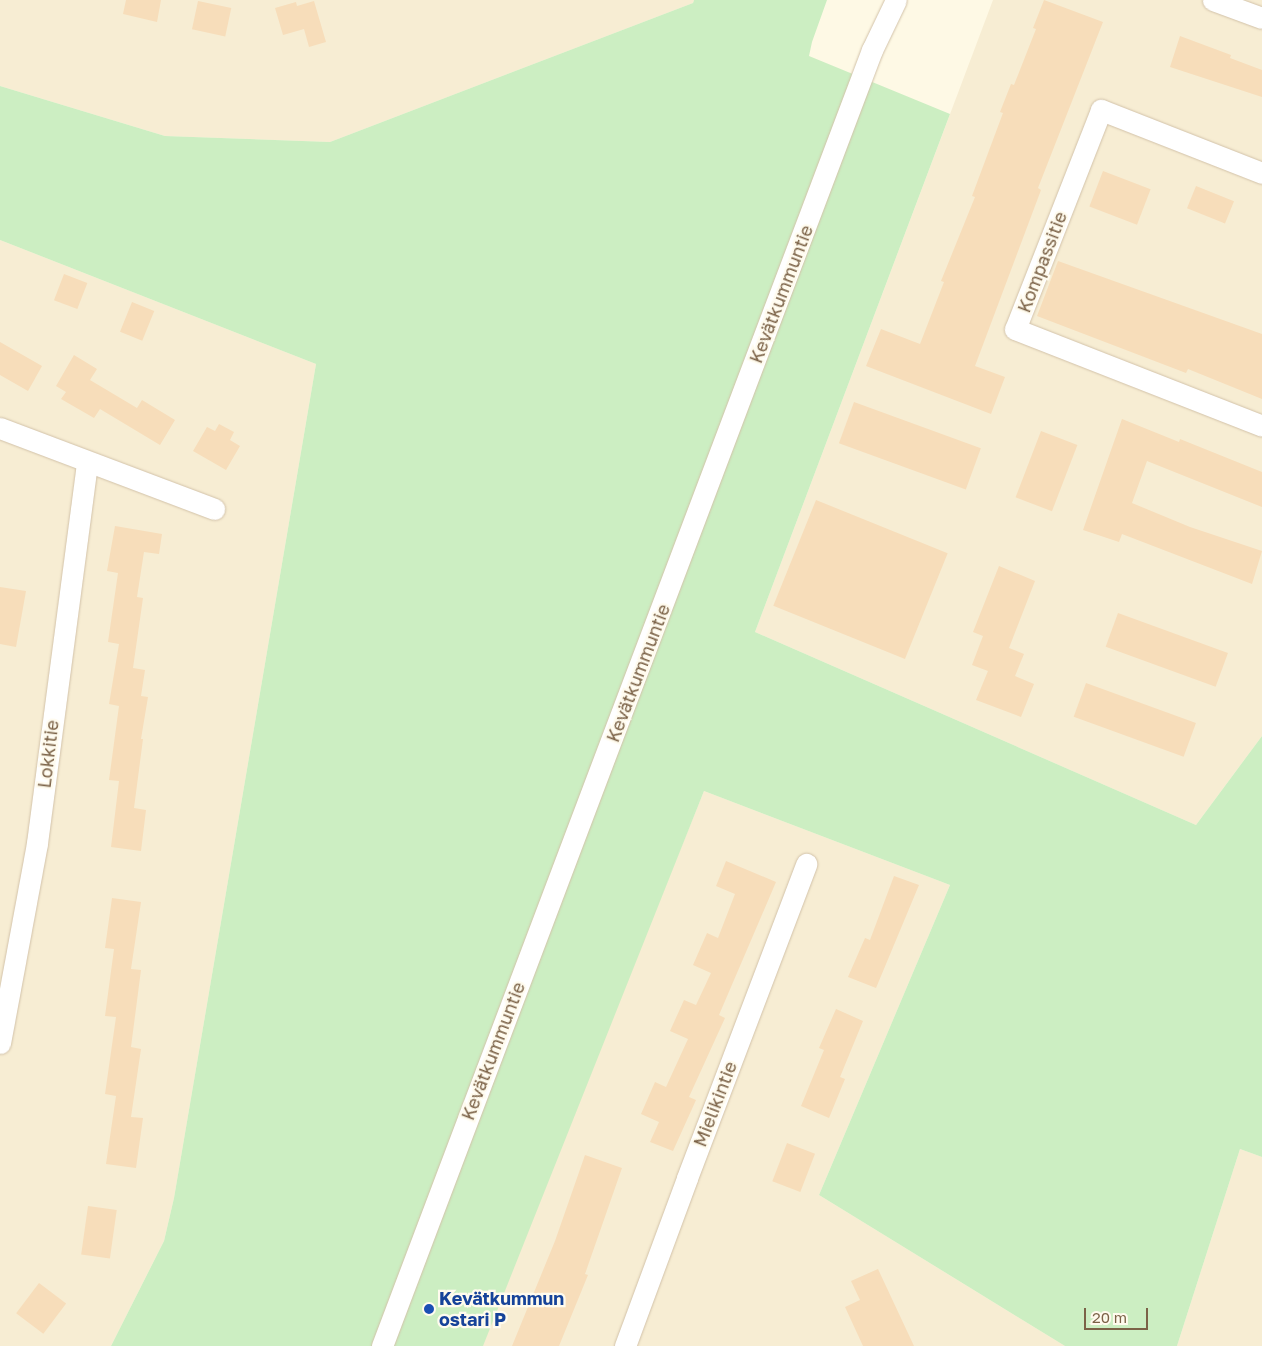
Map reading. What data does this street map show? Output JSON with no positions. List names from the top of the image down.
{
  "streets": {
    "street": [
      "Kompassitie",
      "Kevätkummuntie",
      "Lokkitie",
      "Mielikintie"
    ]
  },
  "places": ["Kevätkummun ostari P"],
  "scale_bar": "20 m"
}
